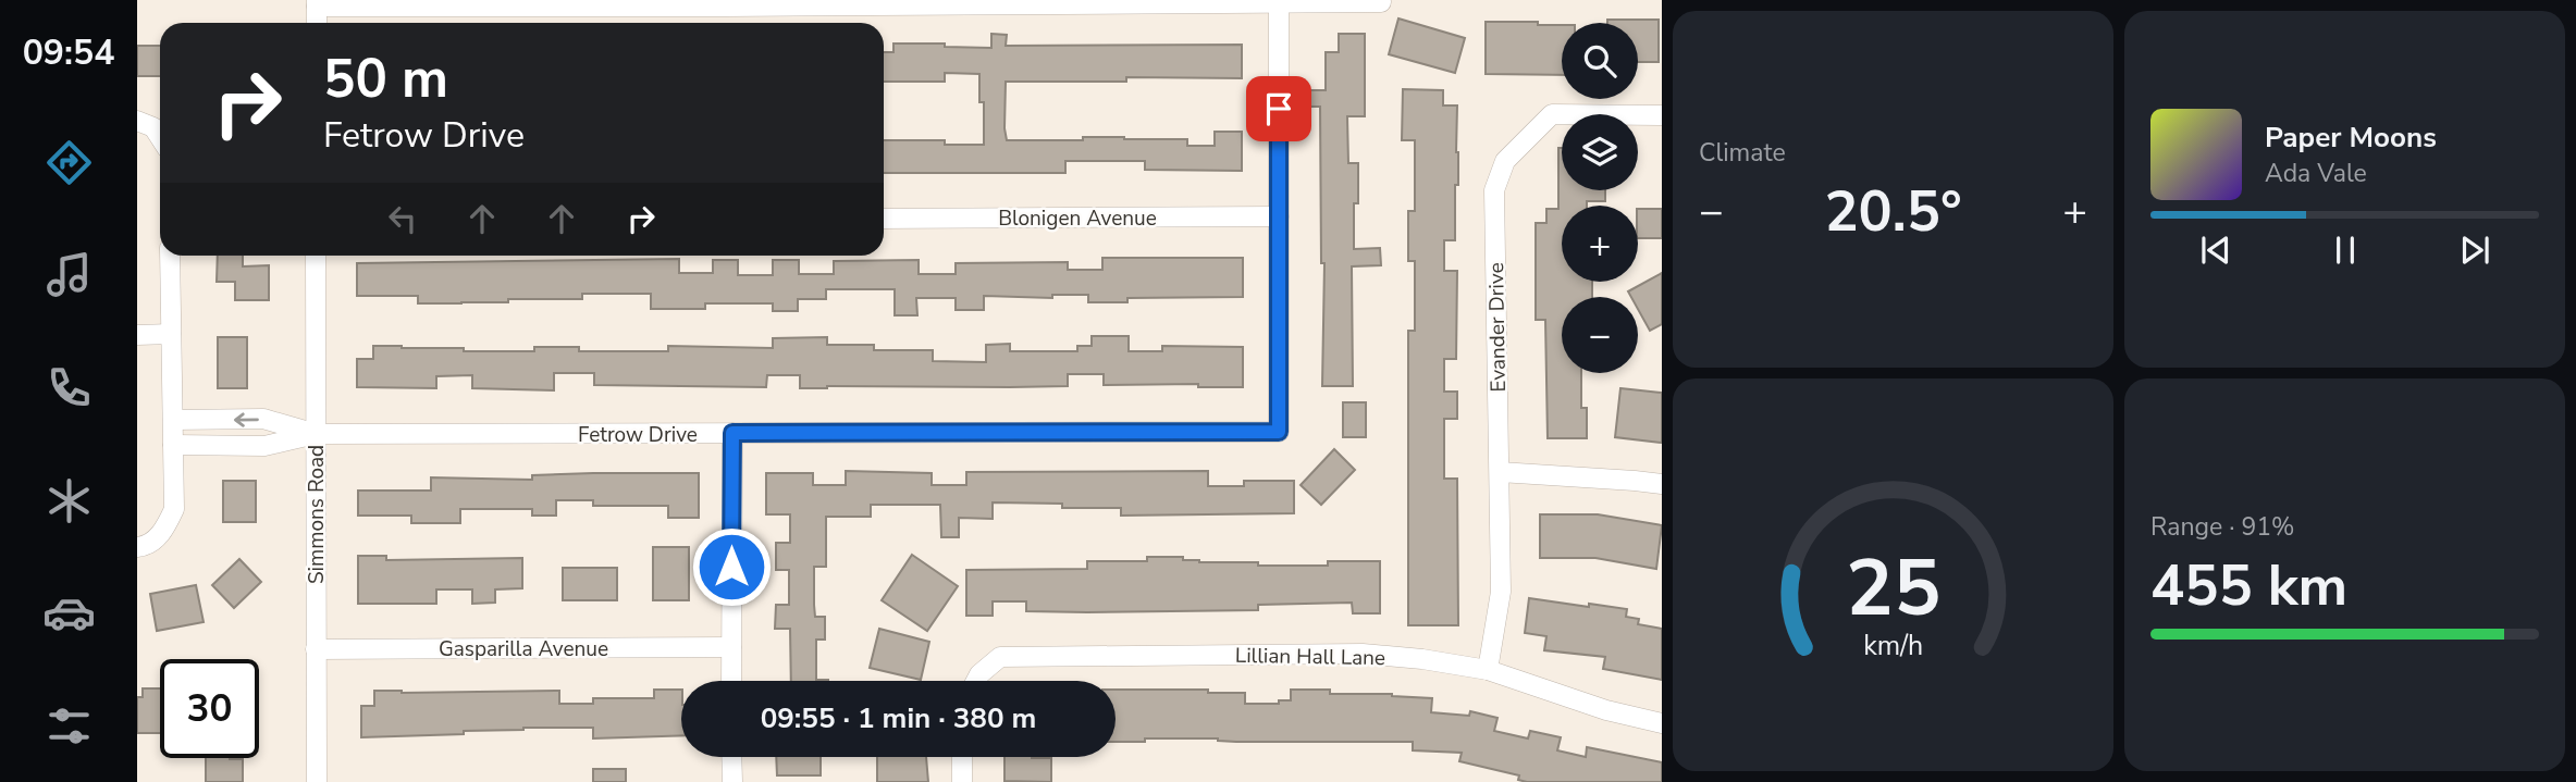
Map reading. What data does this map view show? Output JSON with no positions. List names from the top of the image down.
{
  "streets": {
    "street": [
      "Blonigen Avenue",
      "Evander Drive",
      "Fetrow Drive",
      "Simmons Road",
      "Gasparilla Avenue",
      "Lillian Hall Lane"
    ]
  },
  "crossings": [
    ["Blonigen Avenue", "Fetrow Drive"],
    ["Evander Drive", "Lillian Hall Lane"],
    ["Fetrow Drive", "Simmons Road"],
    ["Simmons Road", "Gasparilla Avenue"]
  ],
  "page": {
    "tabs": "09:54",
    "tile": [
      "Climate",
      ["Range · 91%", "455 km"]
    ],
    "map_buttons": ["+", "−"],
    "turn": ["50 m", "Fetrow Drive"],
    "song": ["Paper Moons", "Ada Vale"],
    "heat": ["−", "20.5°", "+"],
    "limit": "30",
    "trip": "09:55 · 1 min · 380 m",
    "gauge": ["25", "km/h"]
  }
}
